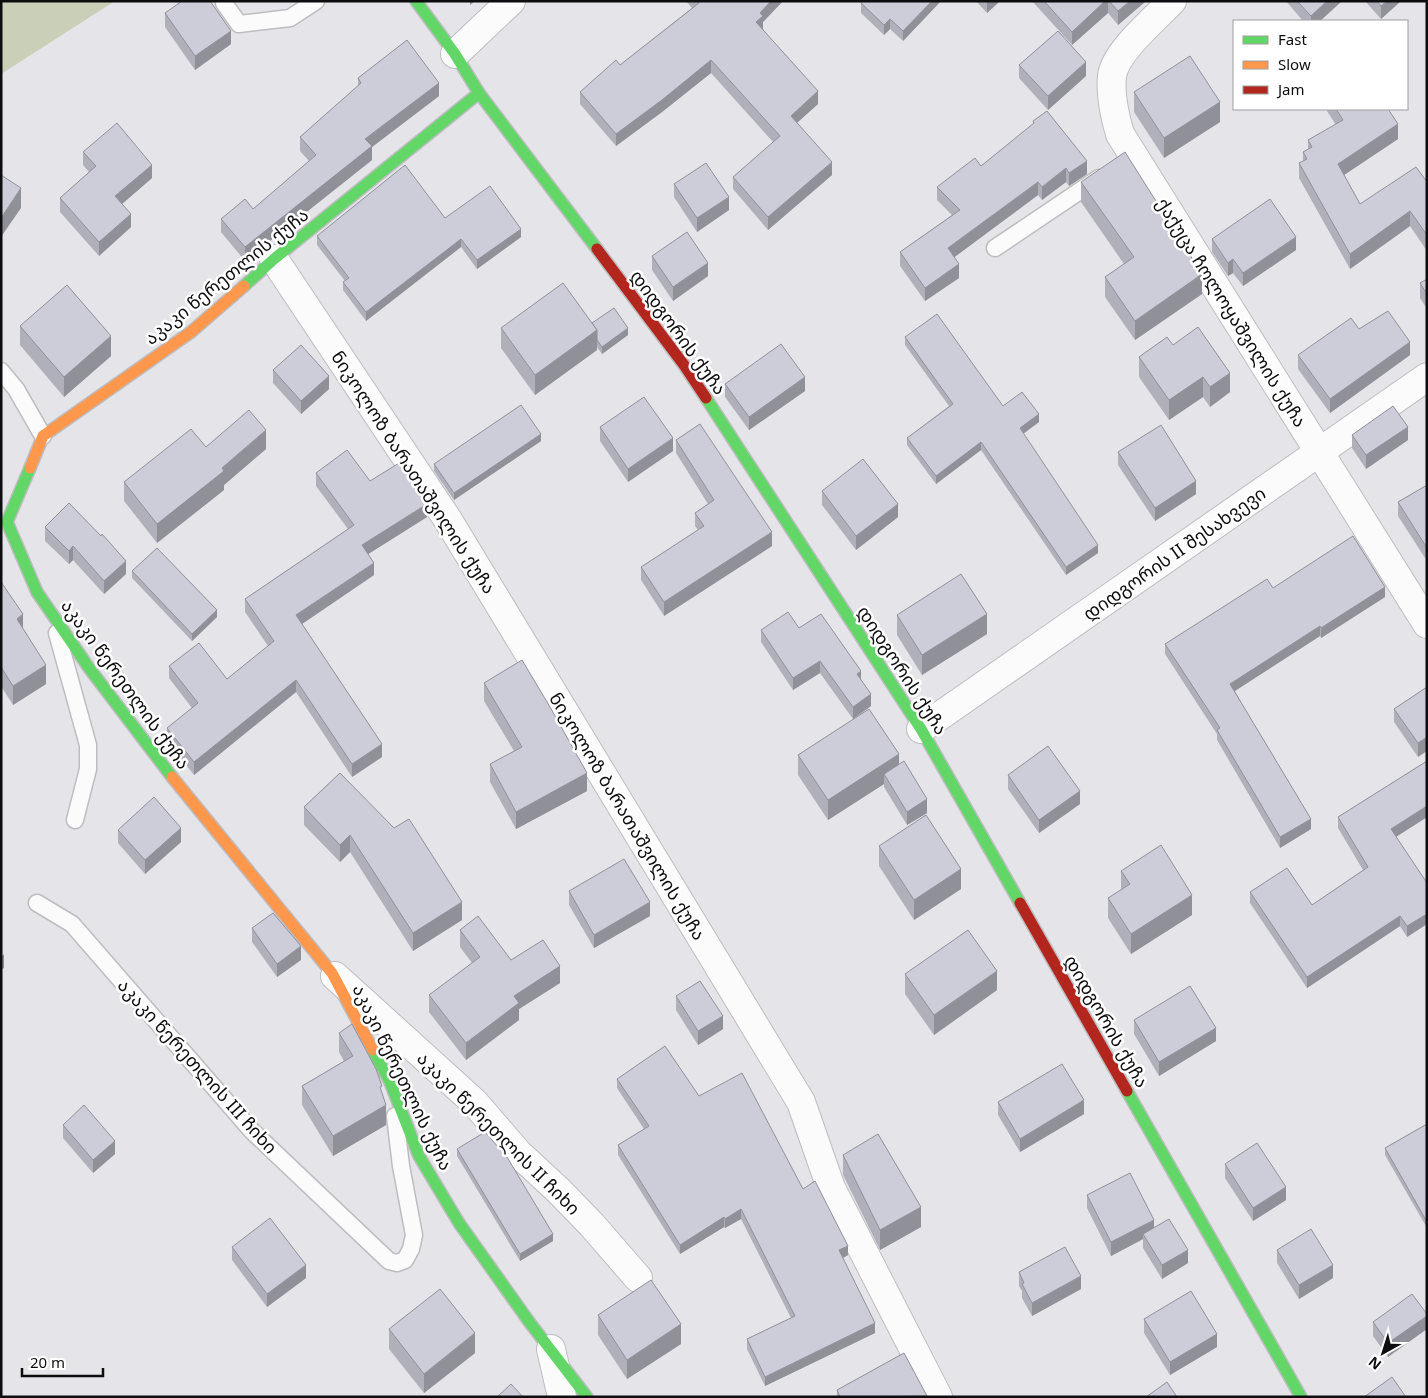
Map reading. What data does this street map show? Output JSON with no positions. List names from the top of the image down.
{
  "streets": {
    "street": [
      "აკაკი წერეთლის ქუჩა",
      "ქაქუცა ჩოლოყაშვილის ქუჩა",
      "დიდგორის ქუჩა",
      "ნიკოლოზ ბარათაშვილის ქუჩა",
      "დიდგორის II შესახვევი",
      "აკაკი წერეთლის II ჩიხი"
    ],
    "lane": ["აკაკი წერეთლის III ჩიხი"]
  },
  "crossings": [
    ["აკაკი წერეთლის ქუჩა", "დიდგორის ქუჩა"],
    ["აკაკი წერეთლის ქუჩა", "ნიკოლოზ ბარათაშვილის ქუჩა"],
    ["აკაკი წერეთლის ქუჩა", "აკაკი წერეთლის III ჩიხი"],
    ["აკაკი წერეთლის ქუჩა", "აკაკი წერეთლის II ჩიხი"],
    ["ქაქუცა ჩოლოყაშვილის ქუჩა", "დიდგორის II შესახვევი"],
    ["დიდგორის ქუჩა", "დიდგორის II შესახვევი"]
  ],
  "legend": ["Fast", "Slow", "Jam"],
  "scale_bar": "20 m",
  "north": "bottom left"
}
